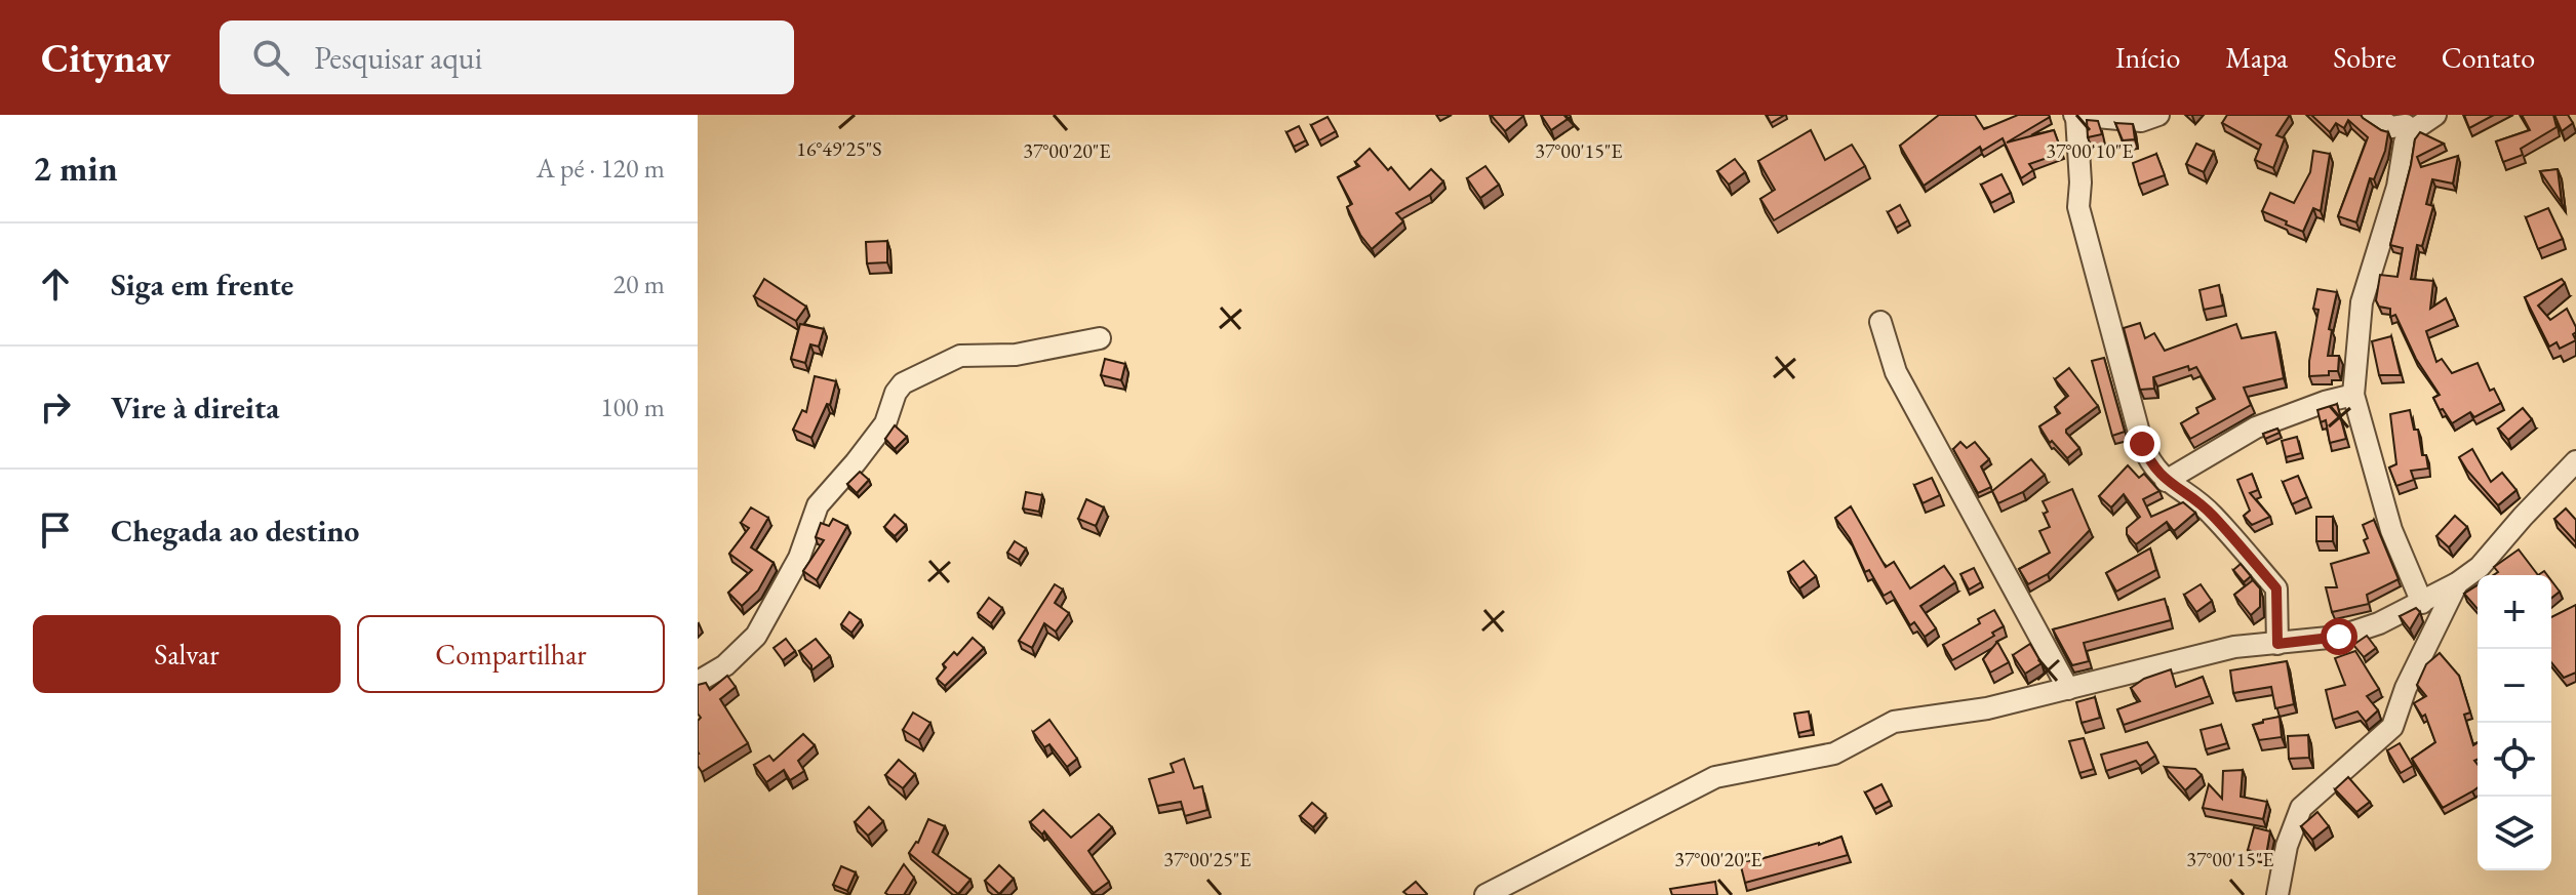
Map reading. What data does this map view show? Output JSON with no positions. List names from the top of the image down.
{
  "page": {
    "header": "Citynav",
    "search": "Pesquisar aqui",
    "nav": [
      "Início",
      "Mapa",
      "Sobre",
      "Contato"
    ],
    "heading": ["2 min", "A pé · 120 m"],
    "list": [
      ["Siga em frente", "20 m"],
      ["Vire à direita", "100 m"],
      "Chegada ao destino"
    ],
    "map_buttons": ["+", "−"],
    "buttons": ["Salvar", "Compartilhar"]
  },
  "coordinates": [
    "16°49'25\"S",
    "37°00'20\"E",
    "37°00'15\"E",
    "37°00'10\"E",
    "37°00'25\"E"
  ]
}
